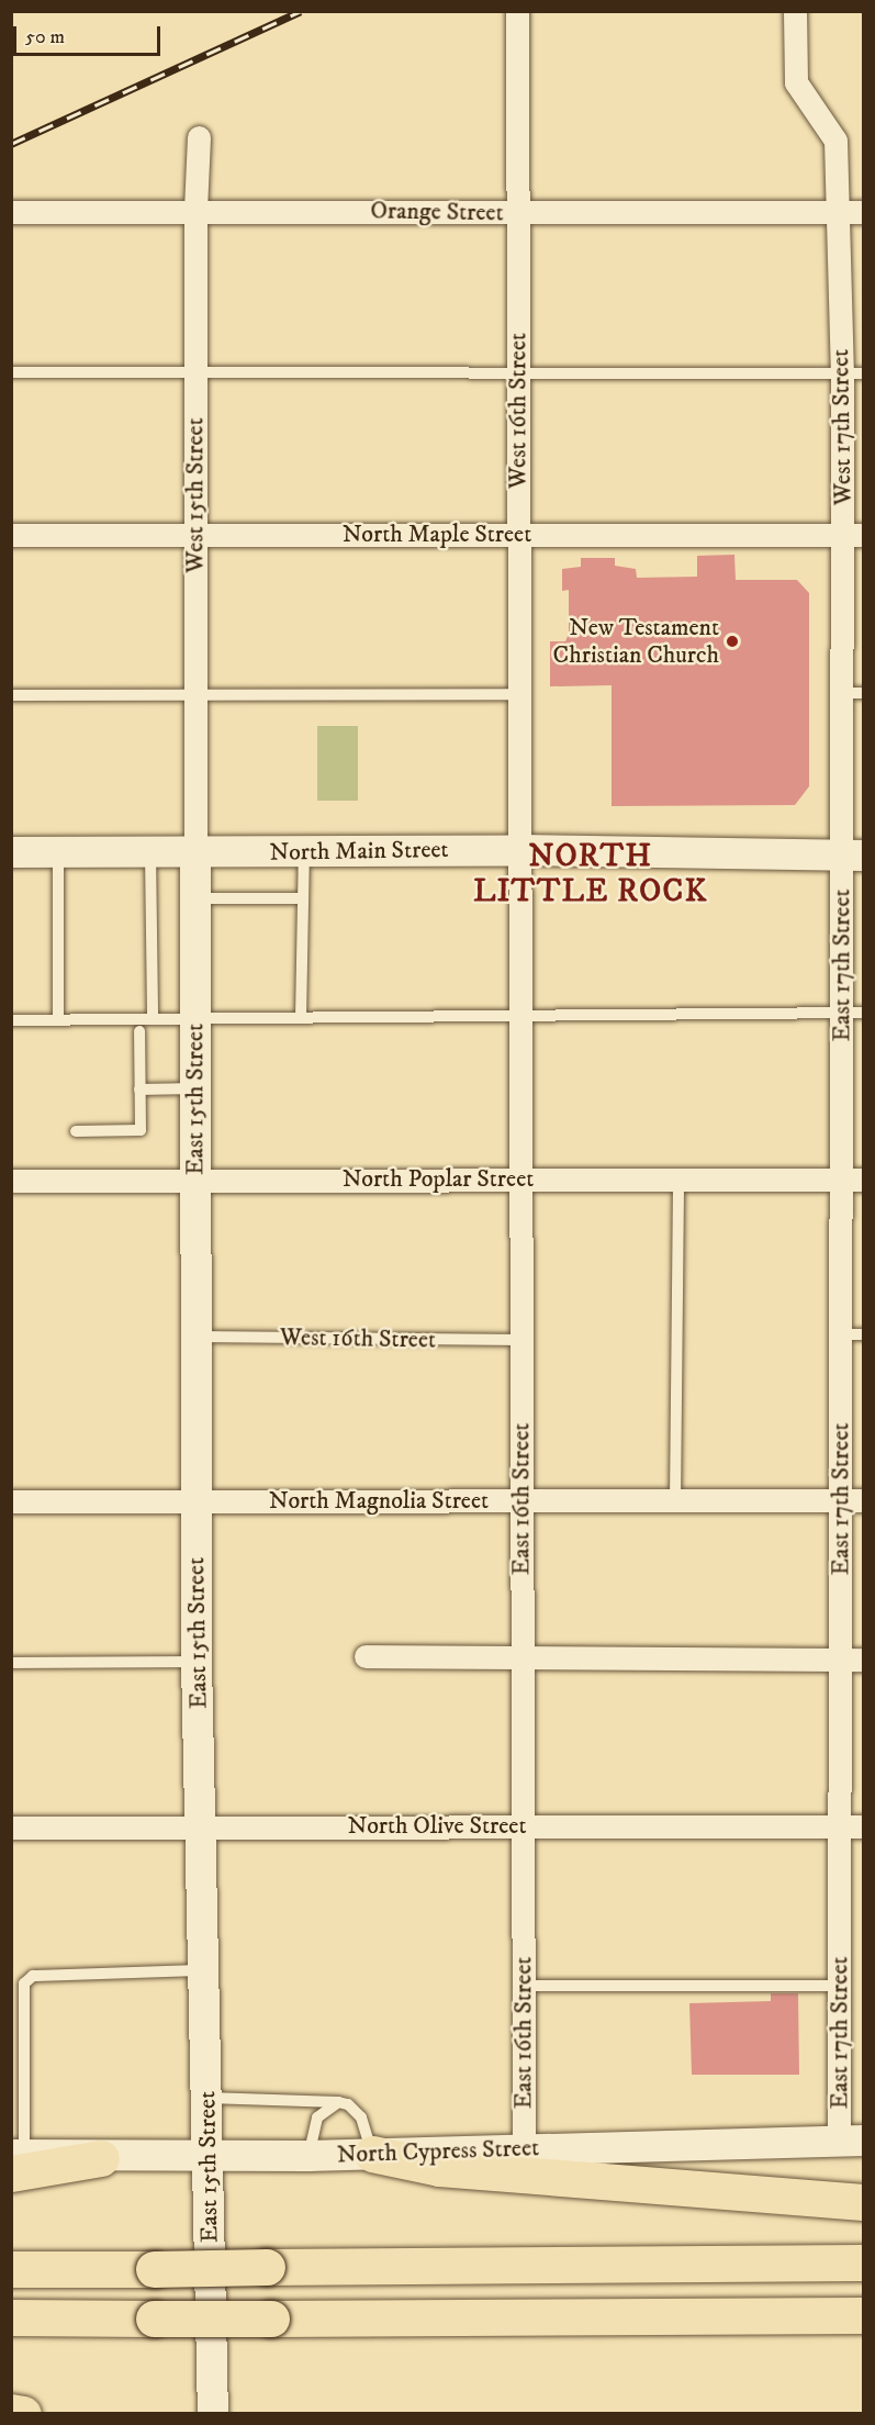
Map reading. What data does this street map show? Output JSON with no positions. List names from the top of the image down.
{
  "streets": {
    "main road": ["North Main Street", "East 15th Street", "North Cypress Street"],
    "street": [
      "Orange Street",
      "West 16th Street",
      "West 17th Street",
      "West 15th Street",
      "North Maple Street",
      "East 17th Street",
      "North Poplar Street",
      "East 16th Street",
      "North Magnolia Street",
      "North Olive Street"
    ]
  },
  "crossings": [
    ["Orange Street", "West 16th Street"],
    ["Orange Street", "West 17th Street"],
    ["Orange Street", "West 15th Street"],
    ["West 16th Street", "North Maple Street"],
    ["West 16th Street", "North Main Street"],
    ["West 16th Street", "East 15th Street"],
    ["West 16th Street", "East 16th Street"],
    ["West 17th Street", "North Maple Street"],
    ["West 17th Street", "North Main Street"],
    ["West 17th Street", "East 17th Street"],
    ["West 15th Street", "North Maple Street"],
    ["West 15th Street", "North Main Street"],
    ["West 15th Street", "East 15th Street"],
    ["North Main Street", "East 17th Street"],
    ["North Main Street", "East 15th Street"],
    ["North Main Street", "East 16th Street"],
    ["East 17th Street", "North Poplar Street"],
    ["East 17th Street", "North Magnolia Street"],
    ["East 17th Street", "North Olive Street"],
    ["East 17th Street", "North Cypress Street"],
    ["East 15th Street", "North Poplar Street"],
    ["East 15th Street", "North Magnolia Street"],
    ["East 15th Street", "North Olive Street"],
    ["East 15th Street", "North Cypress Street"],
    ["North Poplar Street", "East 16th Street"],
    ["East 16th Street", "North Magnolia Street"],
    ["East 16th Street", "North Olive Street"],
    ["East 16th Street", "North Cypress Street"]
  ],
  "districts": ["NORTH LITTLE ROCK"],
  "places": ["New Testament Christian Church"],
  "scale_bar": "50 m"
}
